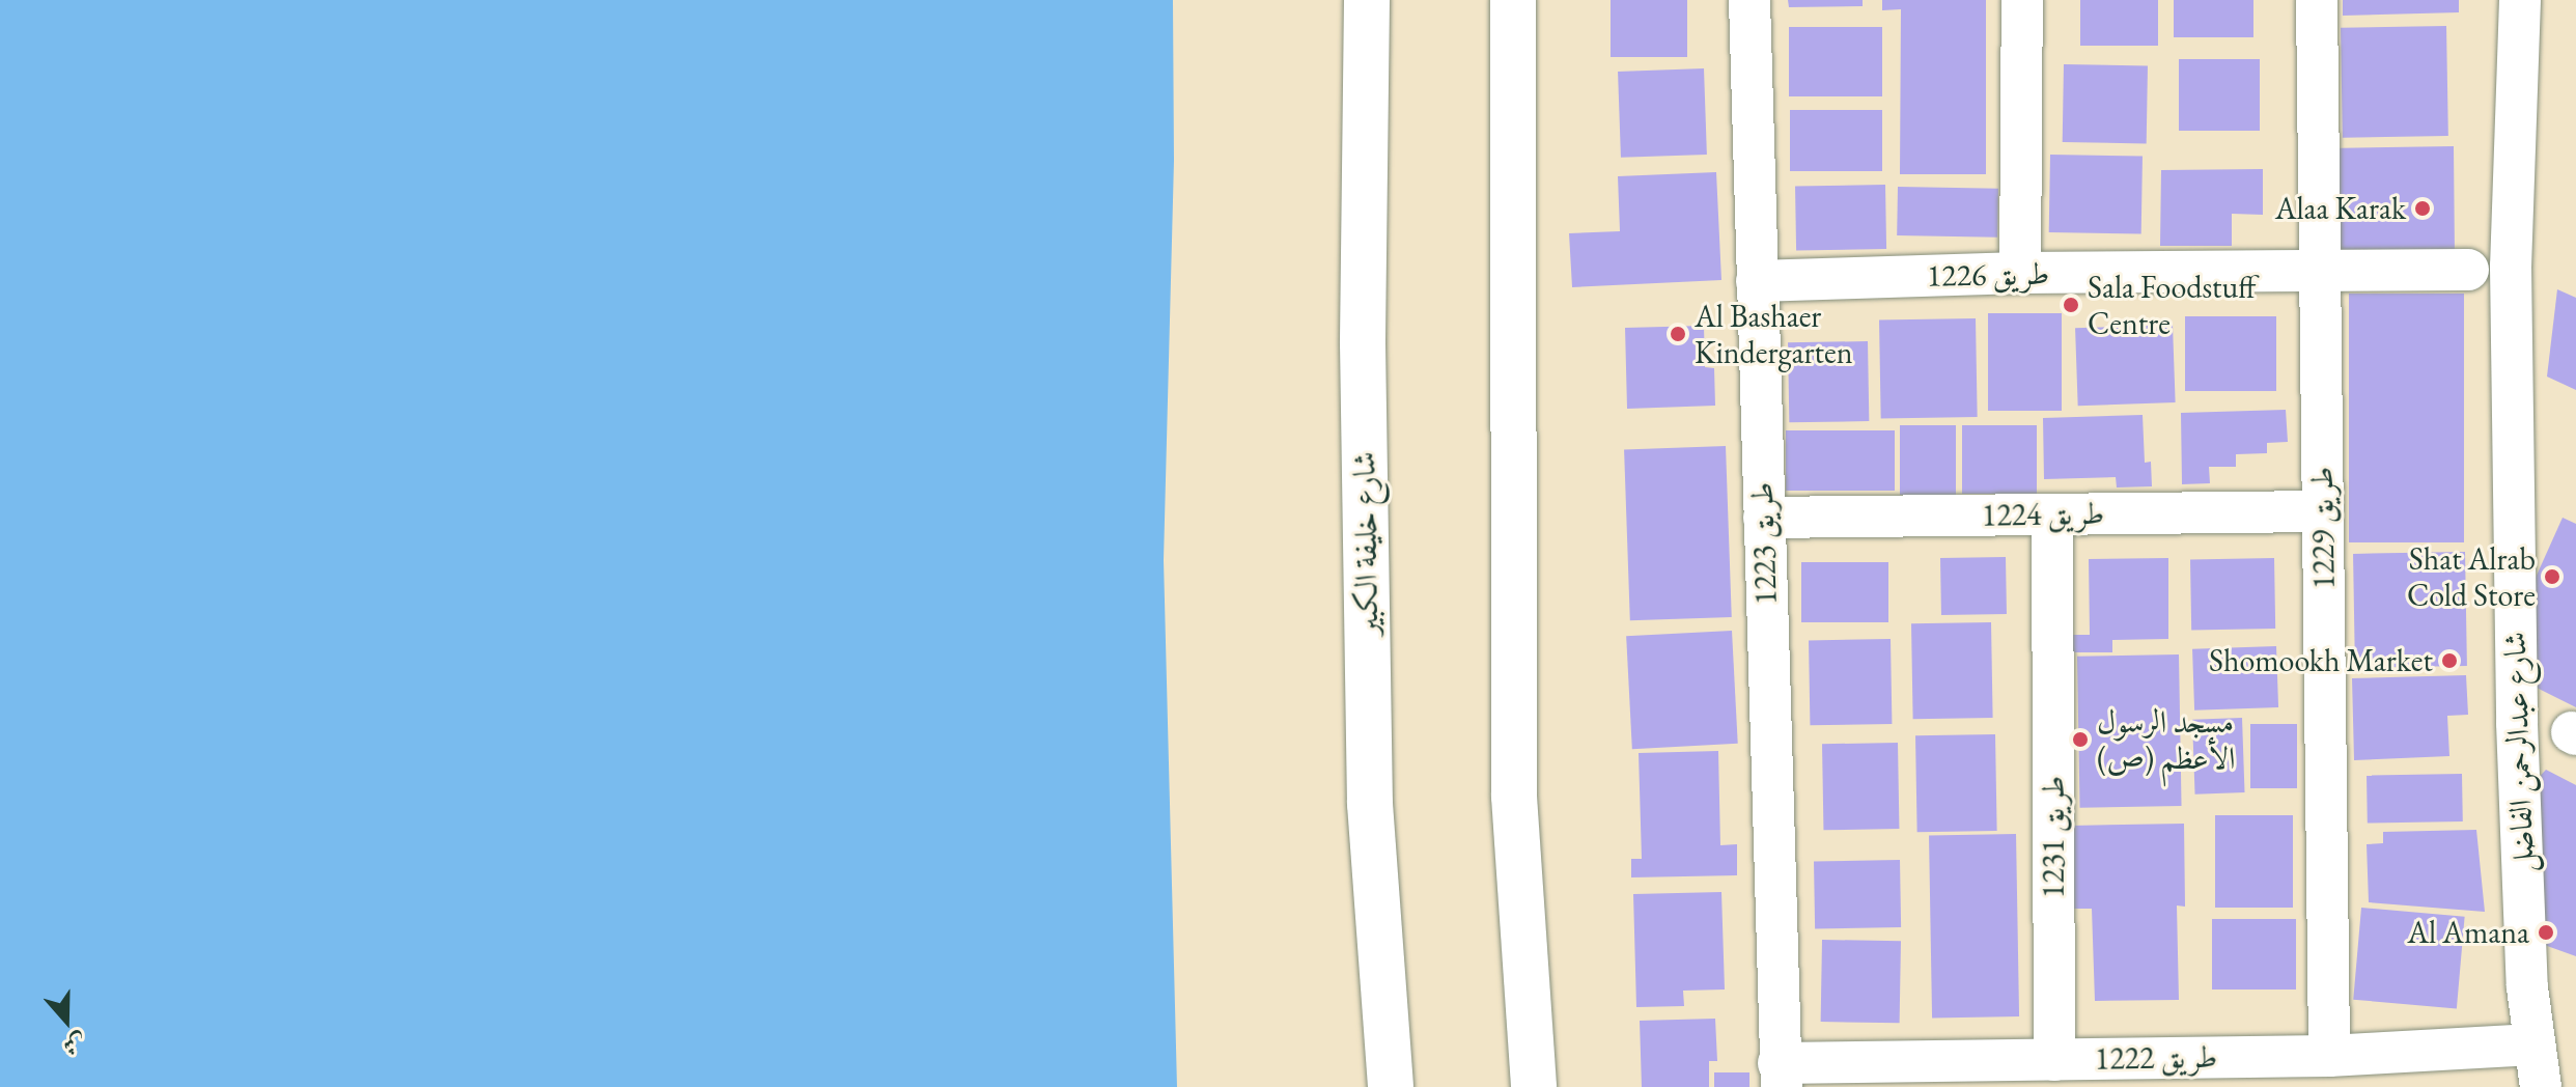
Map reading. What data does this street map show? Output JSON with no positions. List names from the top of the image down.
{
  "streets": {
    "main road": ["شارع خليفة الكبير"],
    "street": [
      "طريق 1226",
      "طريق 1224",
      "طريق 1229",
      "طريق 1223",
      "شارع عبدالرحمن الفاضل",
      "طريق 1231",
      "طريق 1222"
    ]
  },
  "crossings": [
    ["طريق 1226", "طريق 1229"],
    ["طريق 1226", "طريق 1223"],
    ["طريق 1224", "طريق 1229"],
    ["طريق 1224", "طريق 1223"],
    ["طريق 1224", "طريق 1231"],
    ["طريق 1229", "طريق 1222"],
    ["طريق 1223", "طريق 1222"],
    ["شارع عبدالرحمن الفاضل", "طريق 1222"],
    ["طريق 1231", "طريق 1222"]
  ],
  "places": [
    "Alaa Karak",
    "Sala Foodstuff Centre",
    "Al Bashaer Kindergarten",
    "Shat Alrab Cold Store",
    "Shomookh Market",
    "مسجد الرسول الأعظم (ص)",
    "Al Amana"
  ],
  "north": "bottom"
}
